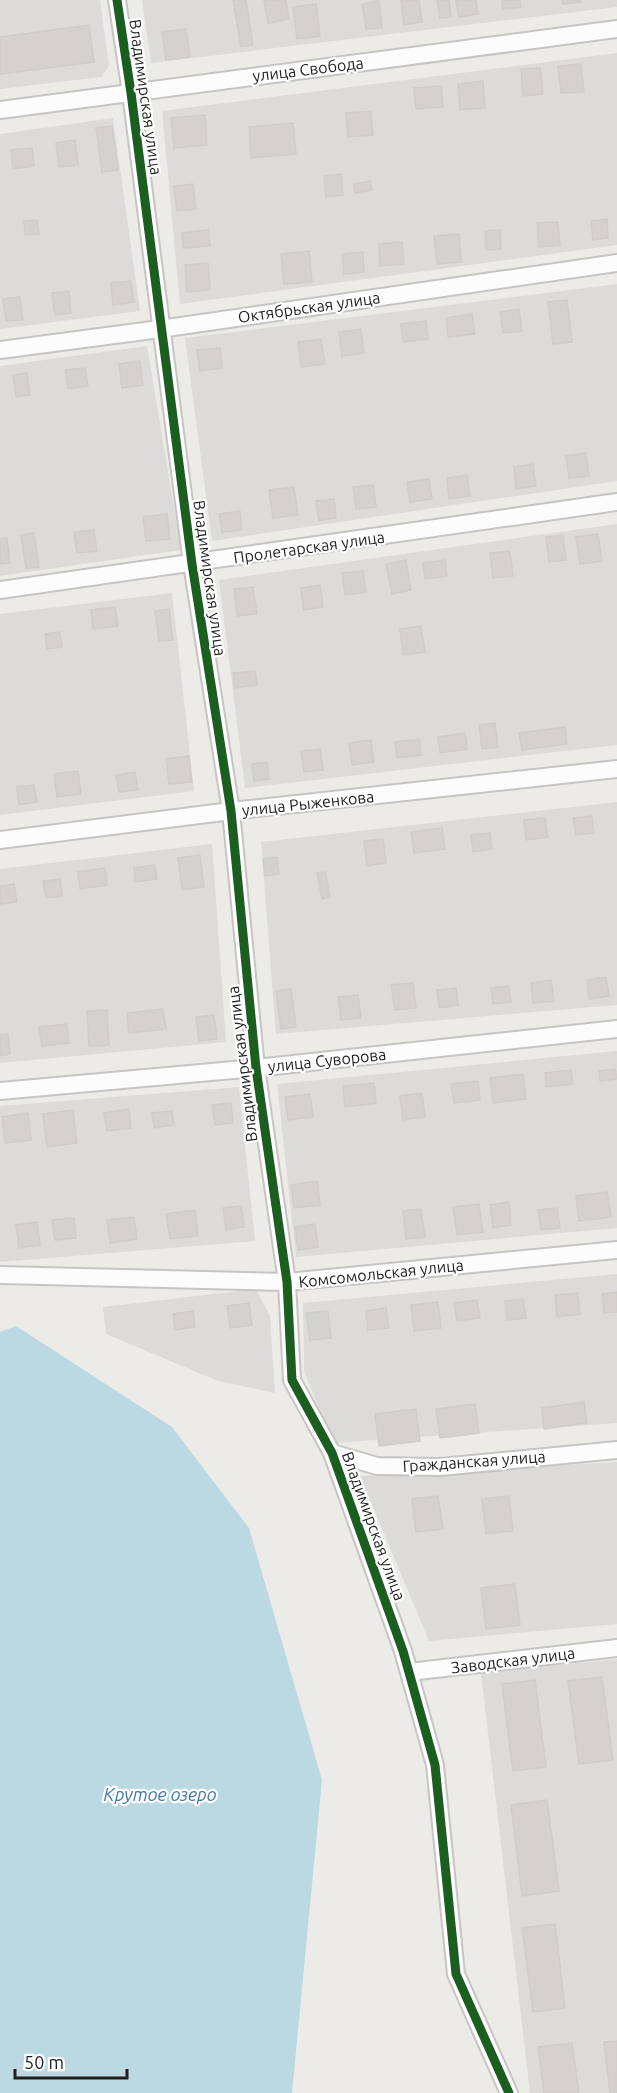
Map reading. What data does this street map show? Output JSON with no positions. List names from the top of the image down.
{
  "streets": {
    "street": [
      "улица Свобода",
      "Владимирская улица",
      "Октябрьская улица",
      "Пролетарская улица",
      "улица Рыженкова",
      "улица Суворова",
      "Комсомольская улица",
      "Гражданская улица",
      "Заводская улица"
    ]
  },
  "crossings": [
    ["улица Свобода", "Владимирская улица"],
    ["Владимирская улица", "Октябрьская улица"],
    ["Владимирская улица", "Пролетарская улица"],
    ["Владимирская улица", "улица Рыженкова"],
    ["Владимирская улица", "улица Суворова"],
    ["Владимирская улица", "Комсомольская улица"],
    ["Владимирская улица", "Гражданская улица"],
    ["Владимирская улица", "Заводская улица"]
  ],
  "water": ["Крутое озеро"],
  "scale_bar": "50 m"
}
